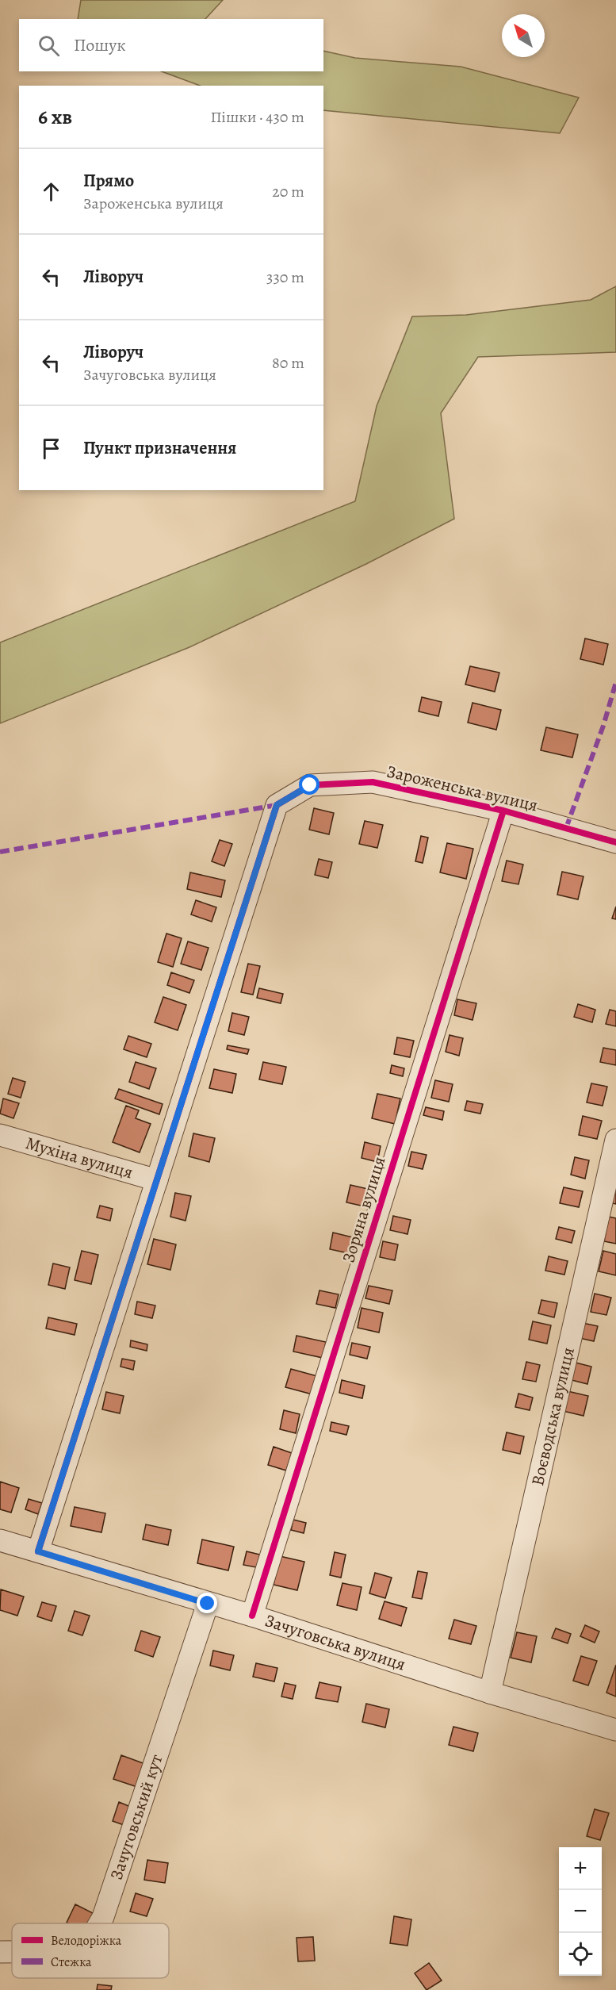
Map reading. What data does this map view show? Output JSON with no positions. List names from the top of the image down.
{
  "streets": {
    "street": [
      "Зароженська вулиця",
      "Мухіна вулиця",
      "Зоряна вулиця",
      "Воєводська вулиця",
      "Зачуговська вулиця",
      "Зачуговський кут"
    ]
  },
  "crossings": [
    ["Зароженська вулиця", "Мухіна вулиця"],
    ["Зароженська вулиця", "Зоряна вулиця"],
    ["Зоряна вулиця", "Зачуговська вулиця"],
    ["Воєводська вулиця", "Зачуговська вулиця"],
    ["Зачуговська вулиця", "Зачуговський кут"]
  ],
  "legend": ["Велодоріжка", "Стежка"],
  "north": "top left",
  "page": {
    "search": "Пошук",
    "heading": ["6 хв", "Пішки · 430 m"],
    "list": [
      ["Прямо", "Зароженська вулиця", "20 m"],
      ["Ліворуч", "330 m"],
      ["Ліворуч", "Зачуговська вулиця", "80 m"],
      "Пункт призначення"
    ],
    "map_buttons": ["+", "−"]
  }
}
